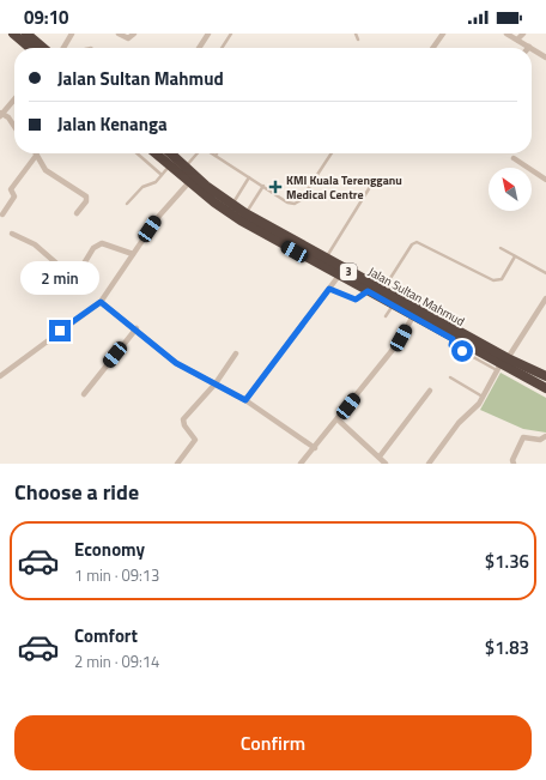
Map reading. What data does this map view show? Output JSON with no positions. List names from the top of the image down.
{
  "streets": {
    "highway": ["3", "Jalan Sultan Mahmud"]
  },
  "places": {
    "health": ["KMI Kuala Terengganu Medical Centre"]
  },
  "north": "top left",
  "page": {
    "status": "09:10",
    "banner": ["Jalan Sultan Mahmud", "Jalan Kenanga"],
    "bubble": "2 min",
    "heading": "Choose a ride",
    "list": [
      {
        "name": "Economy",
        "note": "1 min · 09:13",
        "value": "$1.36"
      },
      {
        "name": "Comfort",
        "note": "2 min · 09:14",
        "value": "$1.83"
      }
    ],
    "buttons": "Confirm"
  }
}
